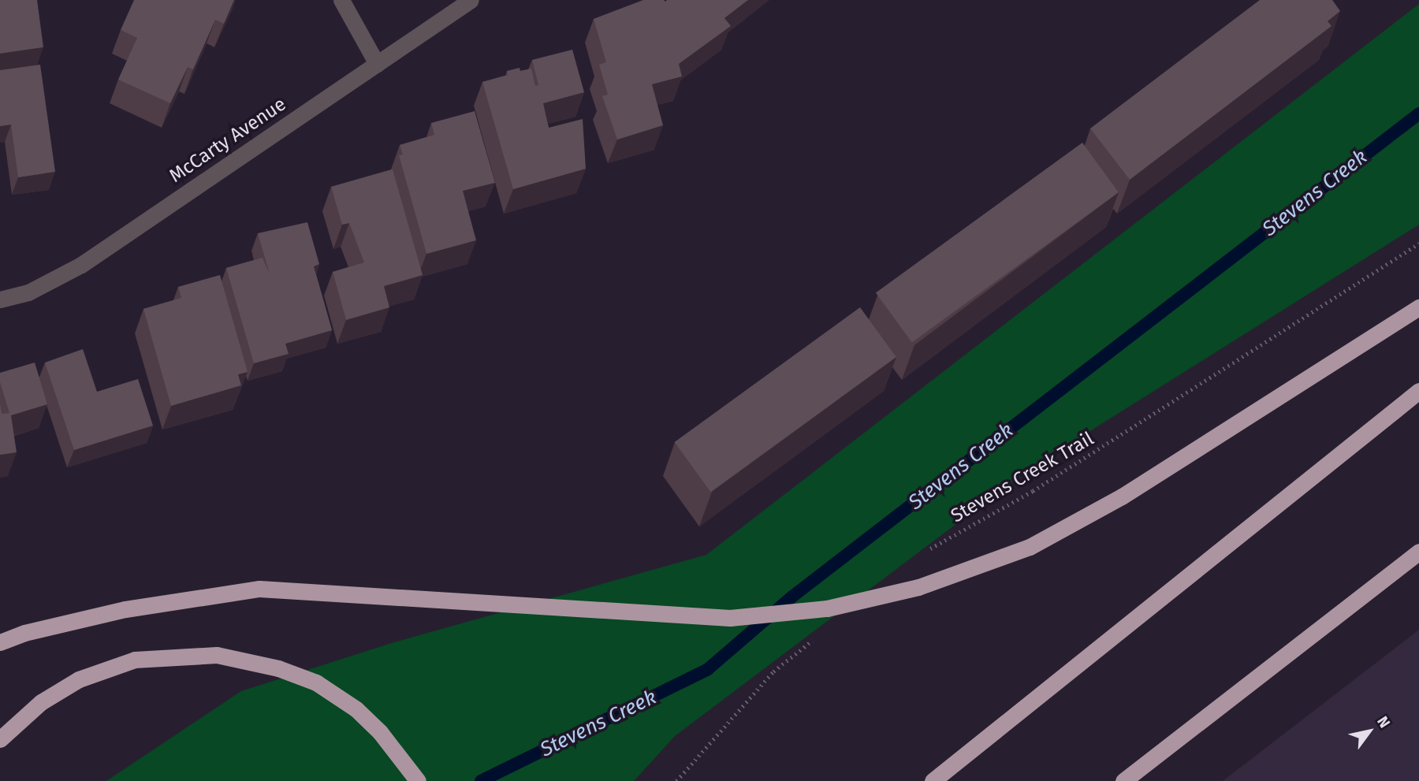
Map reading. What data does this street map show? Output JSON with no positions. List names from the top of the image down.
{
  "streets": {
    "street": ["McCarty Avenue"],
    "path": ["Stevens Creek Trail"]
  },
  "water": ["Stevens Creek"],
  "north": "top right"
}
